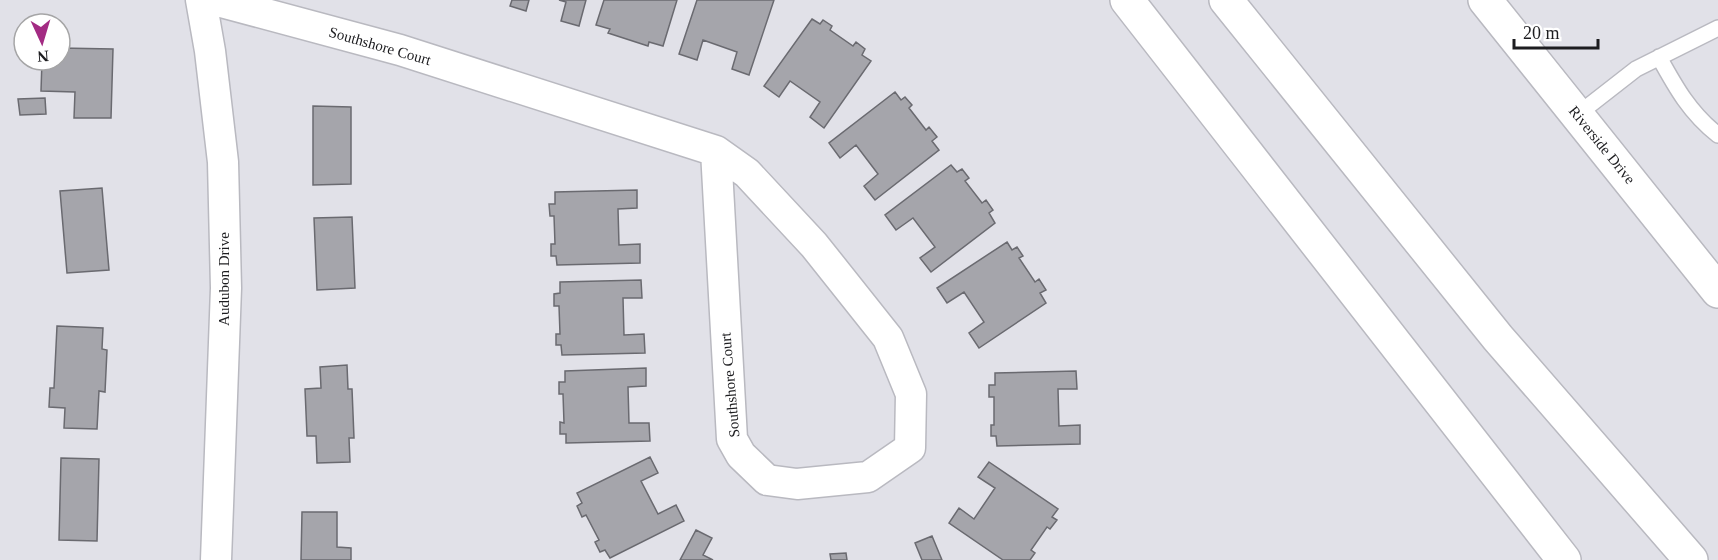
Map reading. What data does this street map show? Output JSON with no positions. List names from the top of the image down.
{
  "streets": {
    "main road": ["Riverside Drive"],
    "street": ["Southshore Court", "Audubon Drive"]
  },
  "scale_bar": "20 m",
  "north": "bottom"
}
